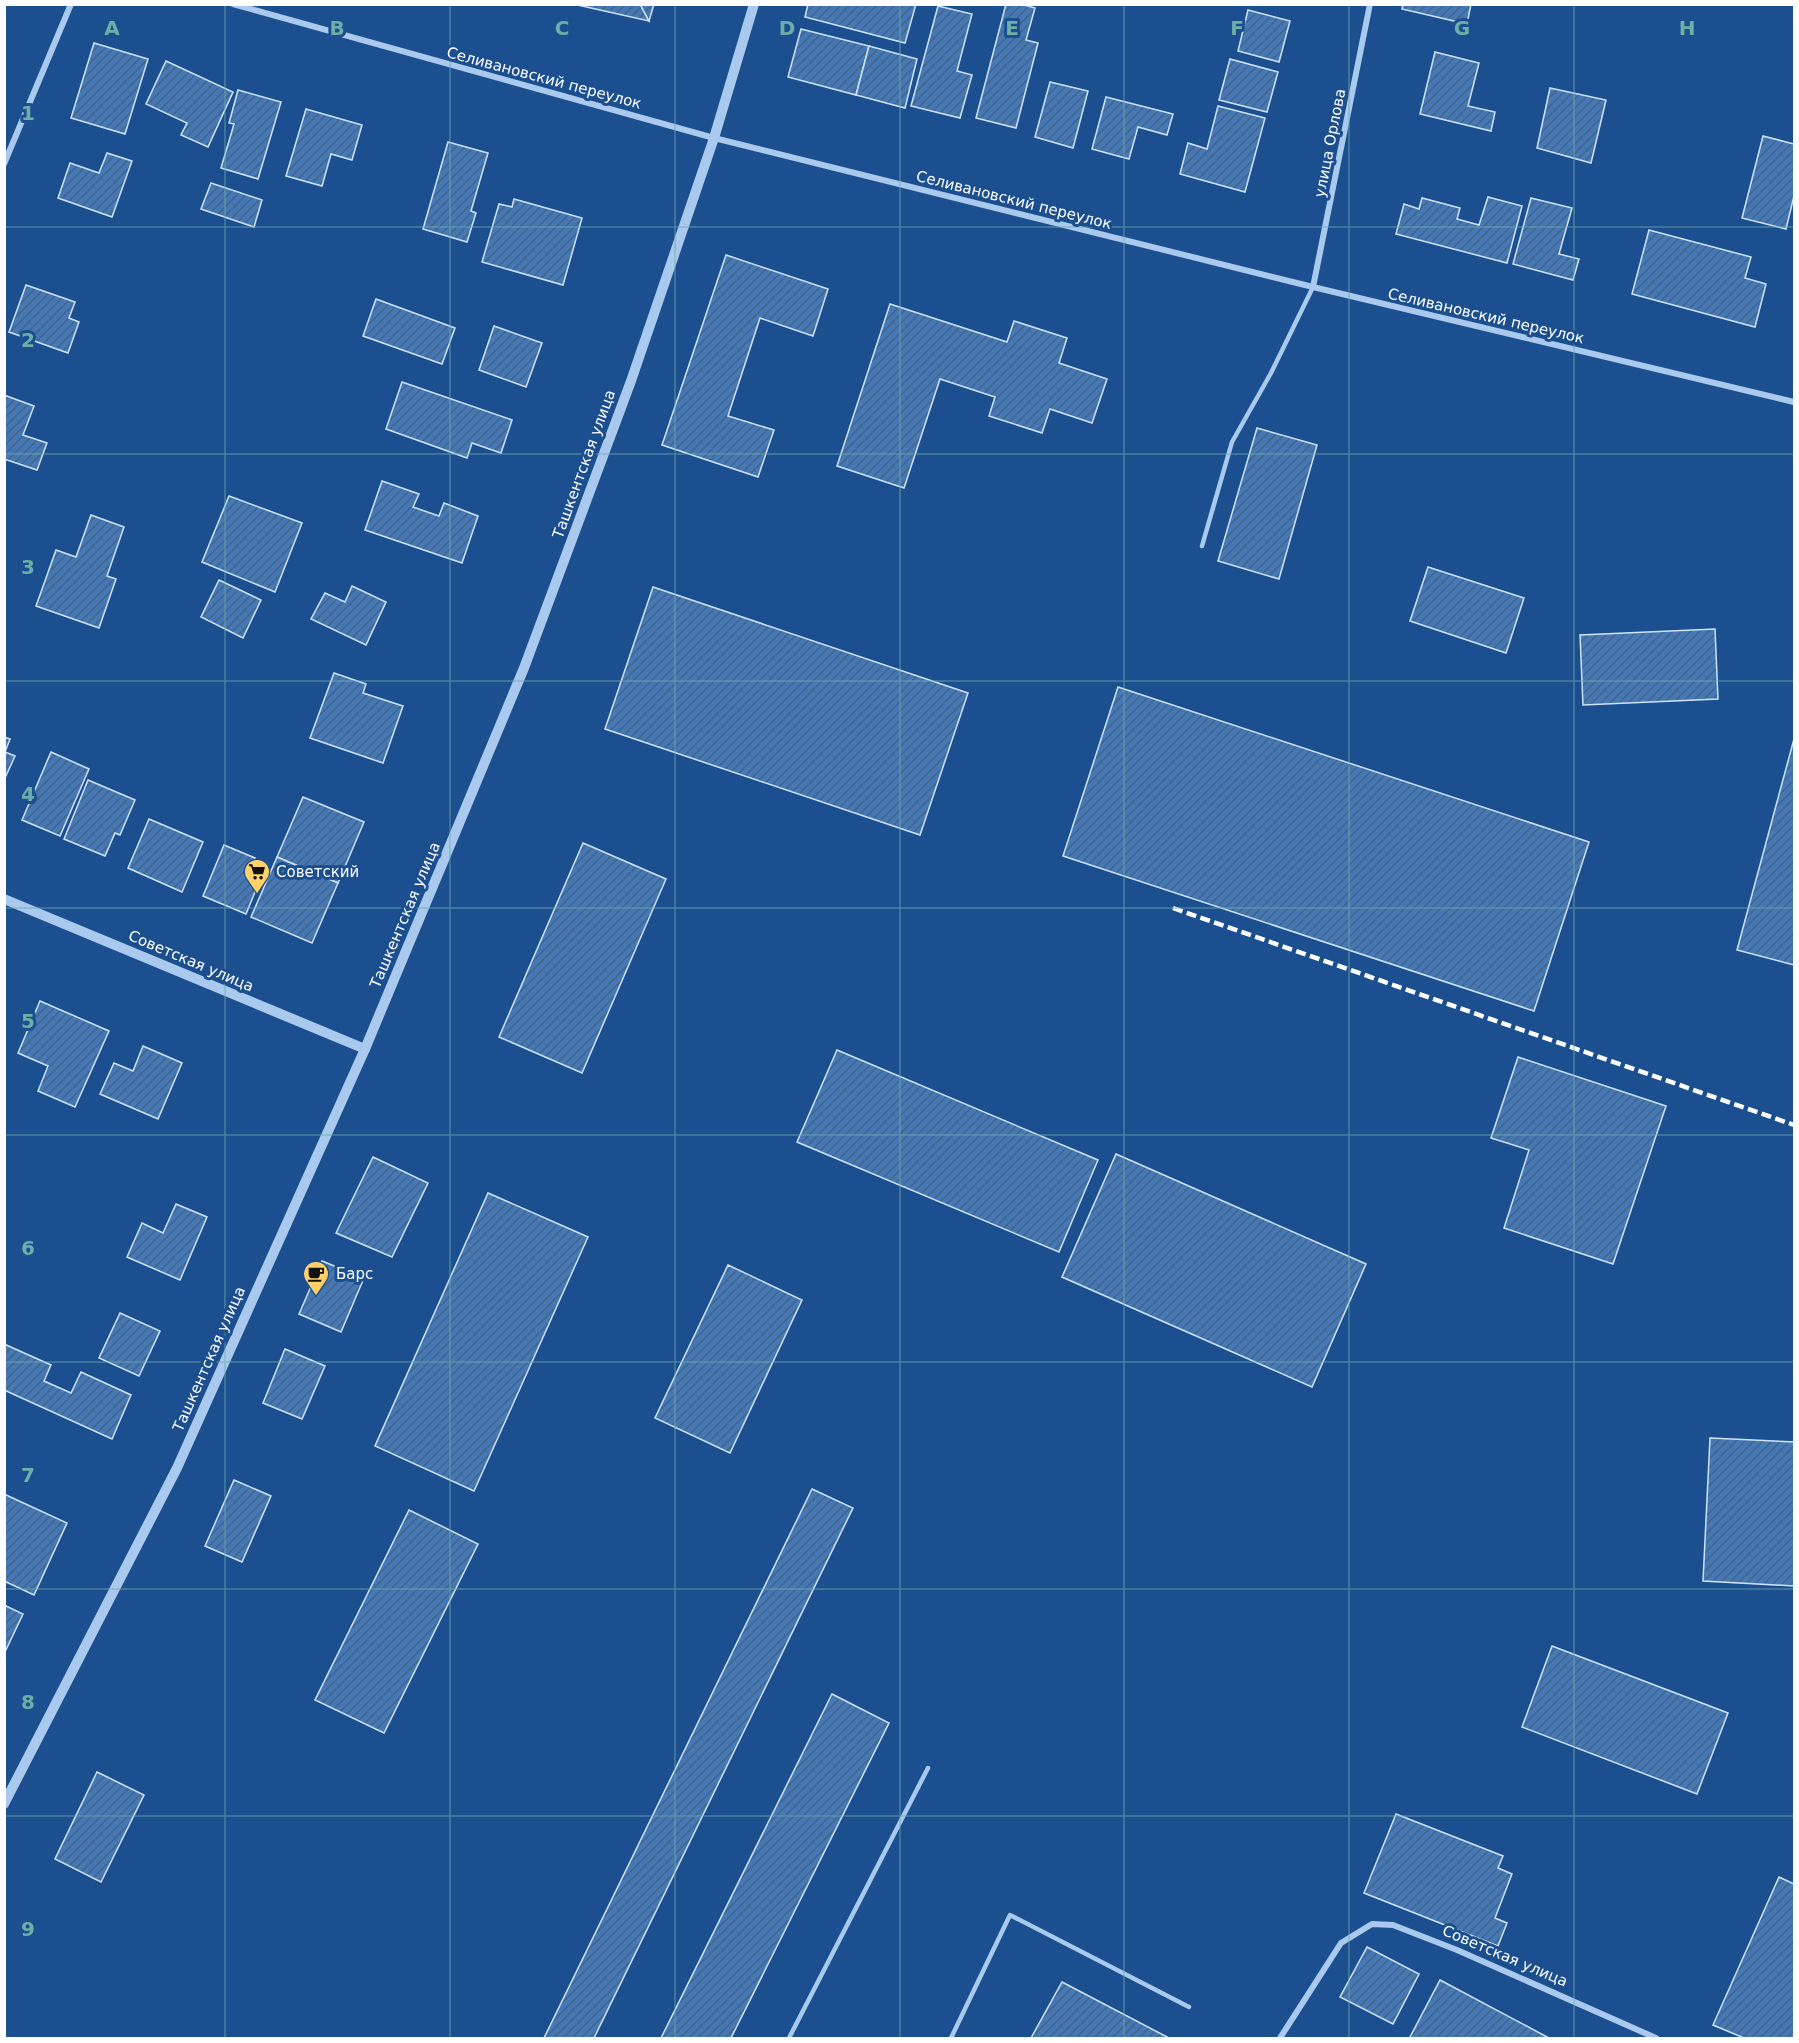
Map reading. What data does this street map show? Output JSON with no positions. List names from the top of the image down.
{
  "streets": {
    "street": [
      "Селивановский переулок",
      "улица Орлова",
      "Ташкентская улица",
      "Советская улица"
    ]
  },
  "crossings": [
    ["Селивановский переулок", "улица Орлова"],
    ["Селивановский переулок", "Ташкентская улица"],
    ["Ташкентская улица", "Советская улица"]
  ],
  "places": {
    "supermarket": ["Советский"],
    "cafe": ["Барс"]
  },
  "grid": {
    "columns": [
      "A",
      "B",
      "C",
      "D",
      "E",
      "F",
      "G",
      "H"
    ],
    "rows": [
      "1",
      "2",
      "3",
      "4",
      "5",
      "6",
      "7",
      "8",
      "9"
    ]
  }
}
